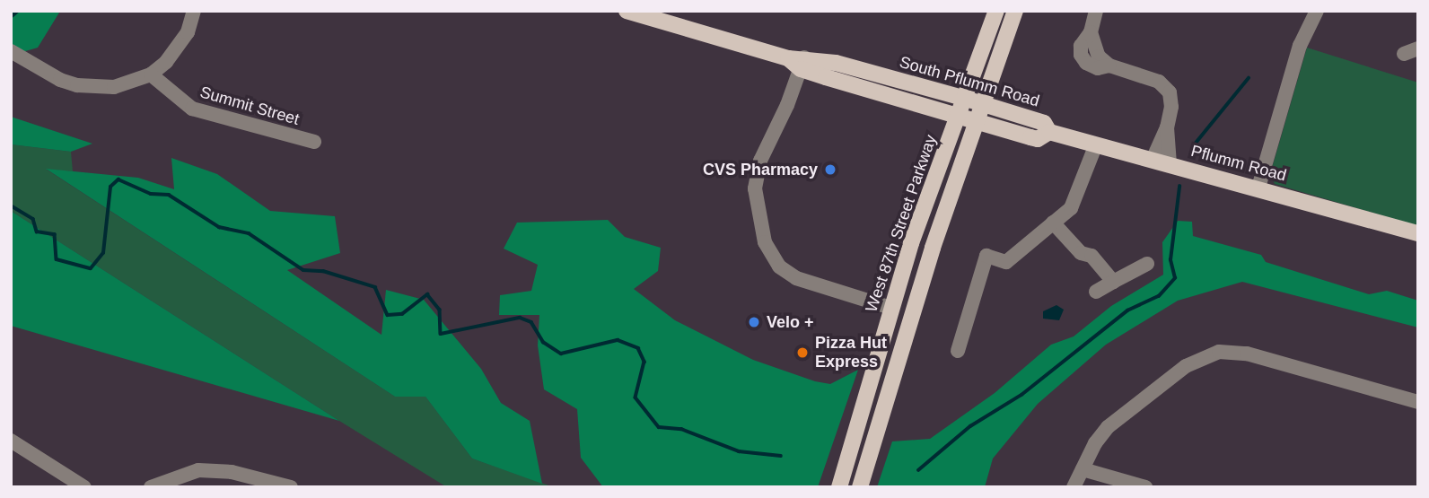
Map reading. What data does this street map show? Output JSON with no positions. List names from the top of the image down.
{
  "streets": {
    "main road": ["South Pflumm Road", "Pflumm Road", "West 87th Street Parkway"],
    "street": ["Summit Street"]
  },
  "crossings": [
    ["South Pflumm Road", "Pflumm Road"],
    ["South Pflumm Road", "West 87th Street Parkway"]
  ],
  "places": ["CVS Pharmacy", "Velo +", "Pizza Hut Express"]
}
